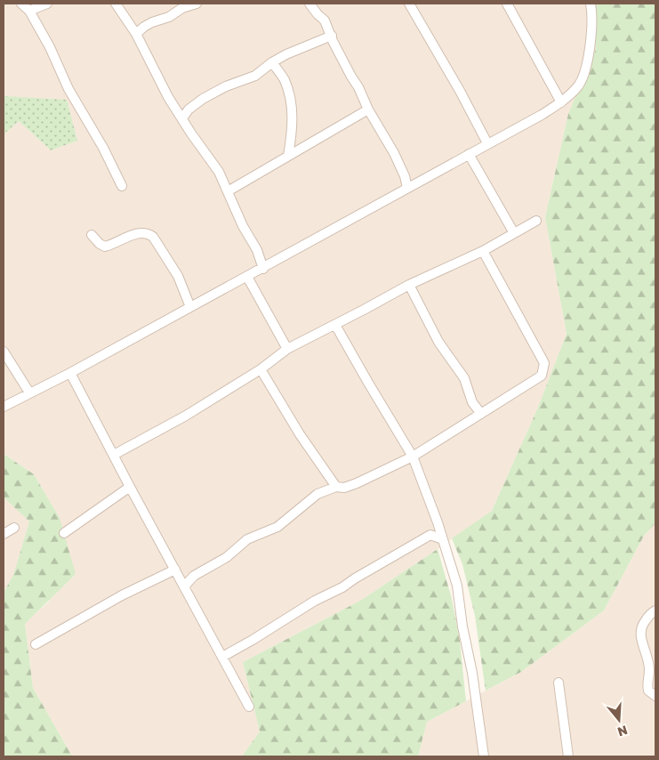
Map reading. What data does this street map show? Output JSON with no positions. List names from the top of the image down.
{
  "north": "bottom"
}
